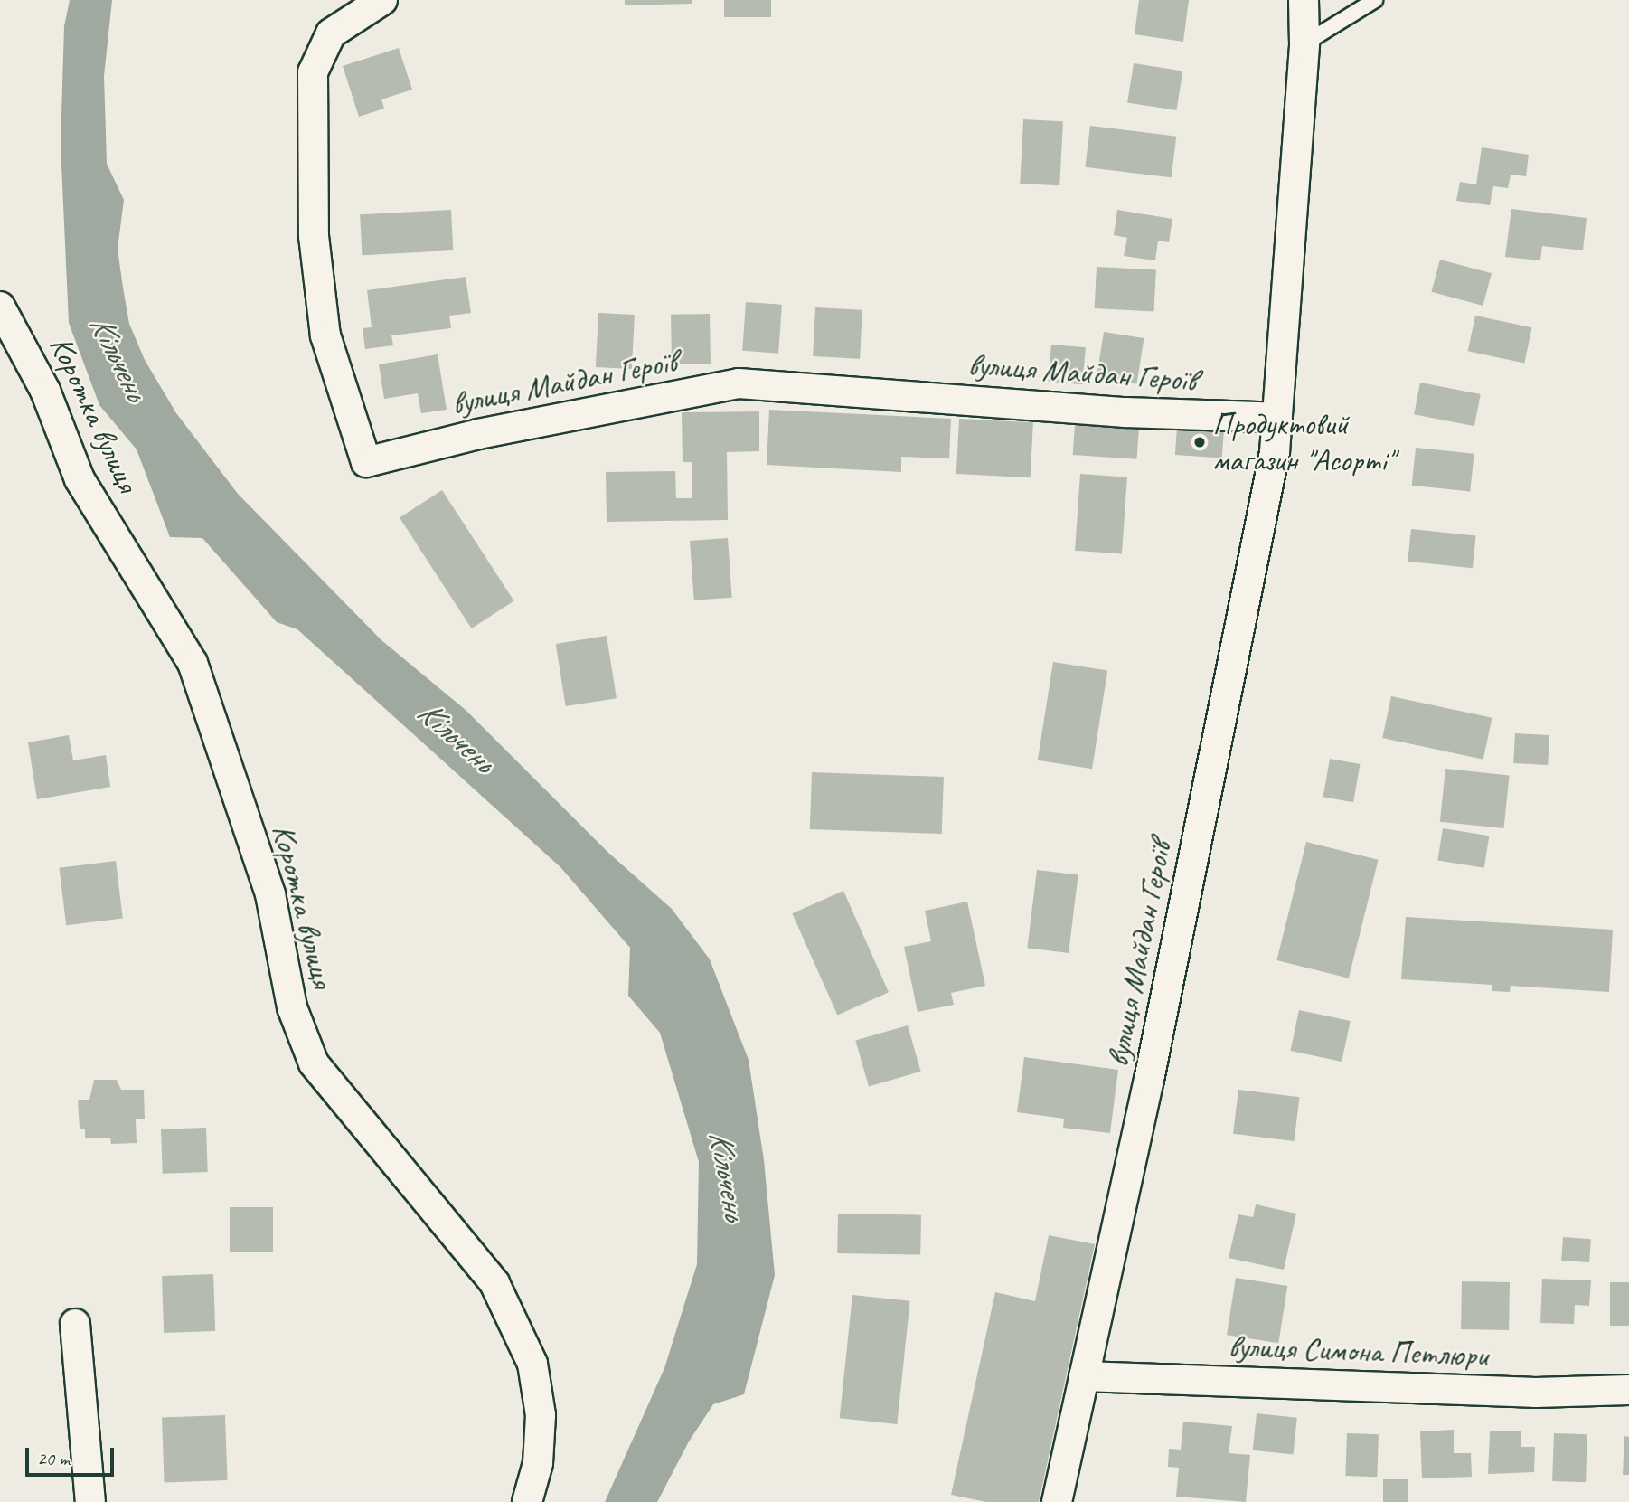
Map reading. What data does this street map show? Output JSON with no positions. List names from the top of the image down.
{
  "streets": {
    "street": ["вулиця Майдан Героїв", "Коротка вулиця", "вулиця Симона Петлюри"]
  },
  "crossings": [
    ["вулиця Майдан Героїв", "вулиця Симона Петлюри"]
  ],
  "water": ["Кільчень"],
  "places": ["Продуктовий магазин \"Асорті\""],
  "scale_bar": "20 m"
}
